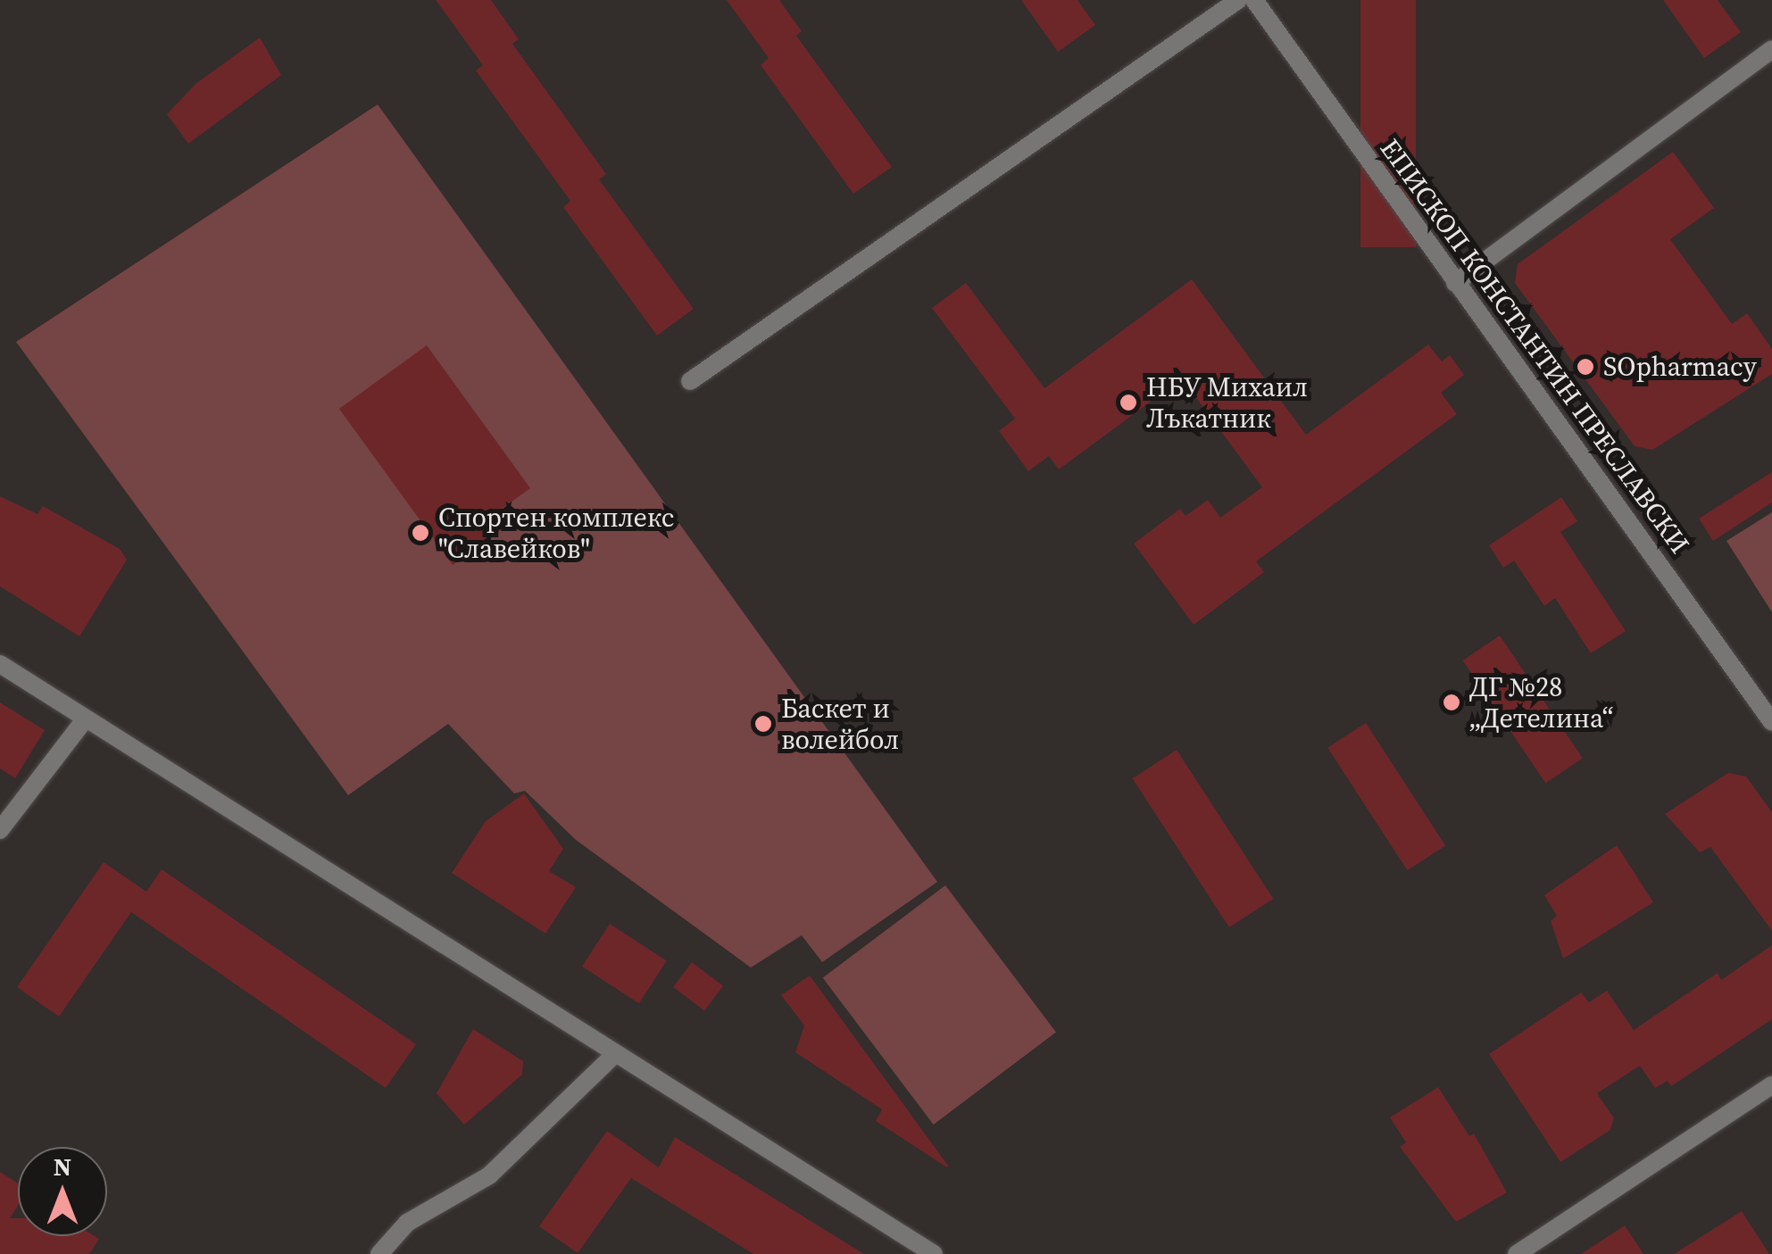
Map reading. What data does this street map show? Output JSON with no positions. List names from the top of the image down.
{
  "streets": {
    "street": ["ЕПИСКОП КОНСТАНТИН ПРЕСЛАВСКИ"]
  },
  "places": [
    "SOpharmacy",
    "НБУ Михаил Лъкатник",
    "Спортен комплекс \"Славейков\"",
    "ДГ №28 „Детелина“",
    "Баскет и волейбол"
  ],
  "north": "top"
}
